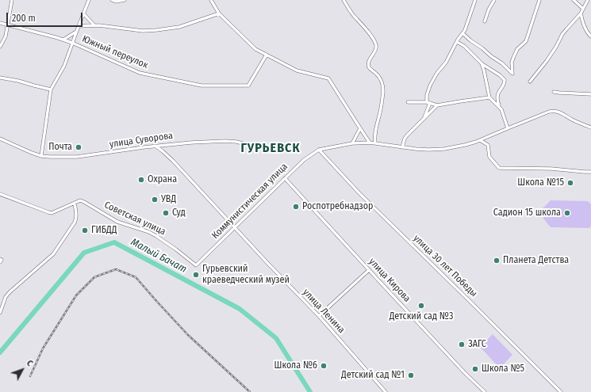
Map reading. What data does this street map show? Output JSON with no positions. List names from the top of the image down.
{
  "streets": {
    "street": [
      "Южный переулок",
      "улица Суворова",
      "Коммунистическая улица",
      "Советская улица",
      "улица 30 лет Победы",
      "улица Кирова",
      "улица Ленина"
    ]
  },
  "crossings": [
    ["улица Суворова", "улица Ленина"],
    ["Коммунистическая улица", "Советская улица"],
    ["Коммунистическая улица", "улица 30 лет Победы"],
    ["Коммунистическая улица", "улица Кирова"],
    ["Коммунистическая улица", "улица Ленина"]
  ],
  "districts": ["ГУРЬЕВСК"],
  "water": ["Малый Бачат"],
  "places": [
    "Почта",
    "Охрана",
    "Школа №15",
    "УВД",
    "Роспотребнадзор",
    "Суд",
    "Садион 15 школа",
    "ГИБДД",
    "Планета Детства",
    "Гурьевский краеведческий музей",
    "Детский сад №3",
    "ЗАГС",
    "Школа №6",
    "Школа №5",
    "Детский сад №1"
  ],
  "scale_bar": "200 m",
  "north": "top right"
}
